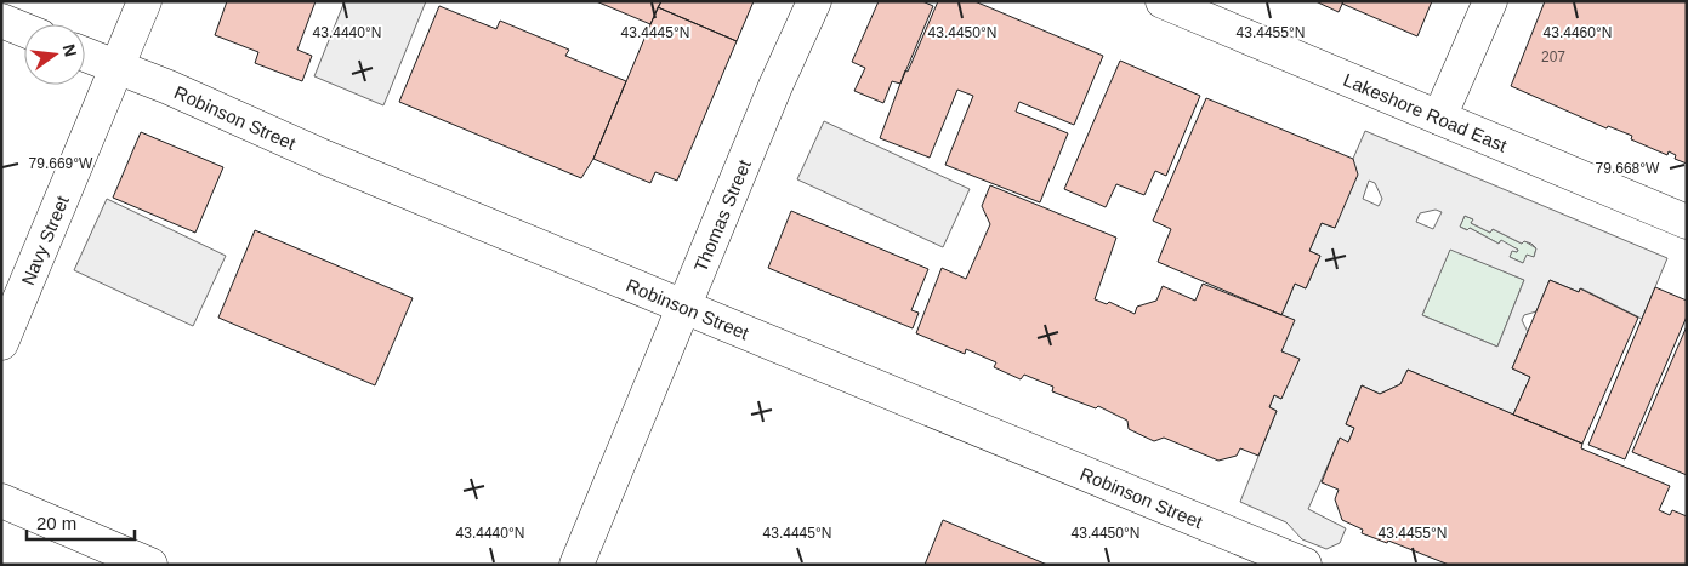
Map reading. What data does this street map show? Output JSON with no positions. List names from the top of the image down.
{
  "streets": {
    "street": [
      "Lakeshore Road East",
      "Robinson Street",
      "Thomas Street",
      "Navy Street"
    ]
  },
  "crossings": [
    ["Robinson Street", "Thomas Street"],
    ["Robinson Street", "Navy Street"]
  ],
  "house_numbers": ["207"],
  "scale_bar": "20 m",
  "north": "right",
  "coordinates": [
    "43.4440°N",
    "43.4445°N",
    "43.4450°N",
    "43.4455°N",
    "43.4460°N",
    "79.669°W",
    "79.668°W"
  ]
}
